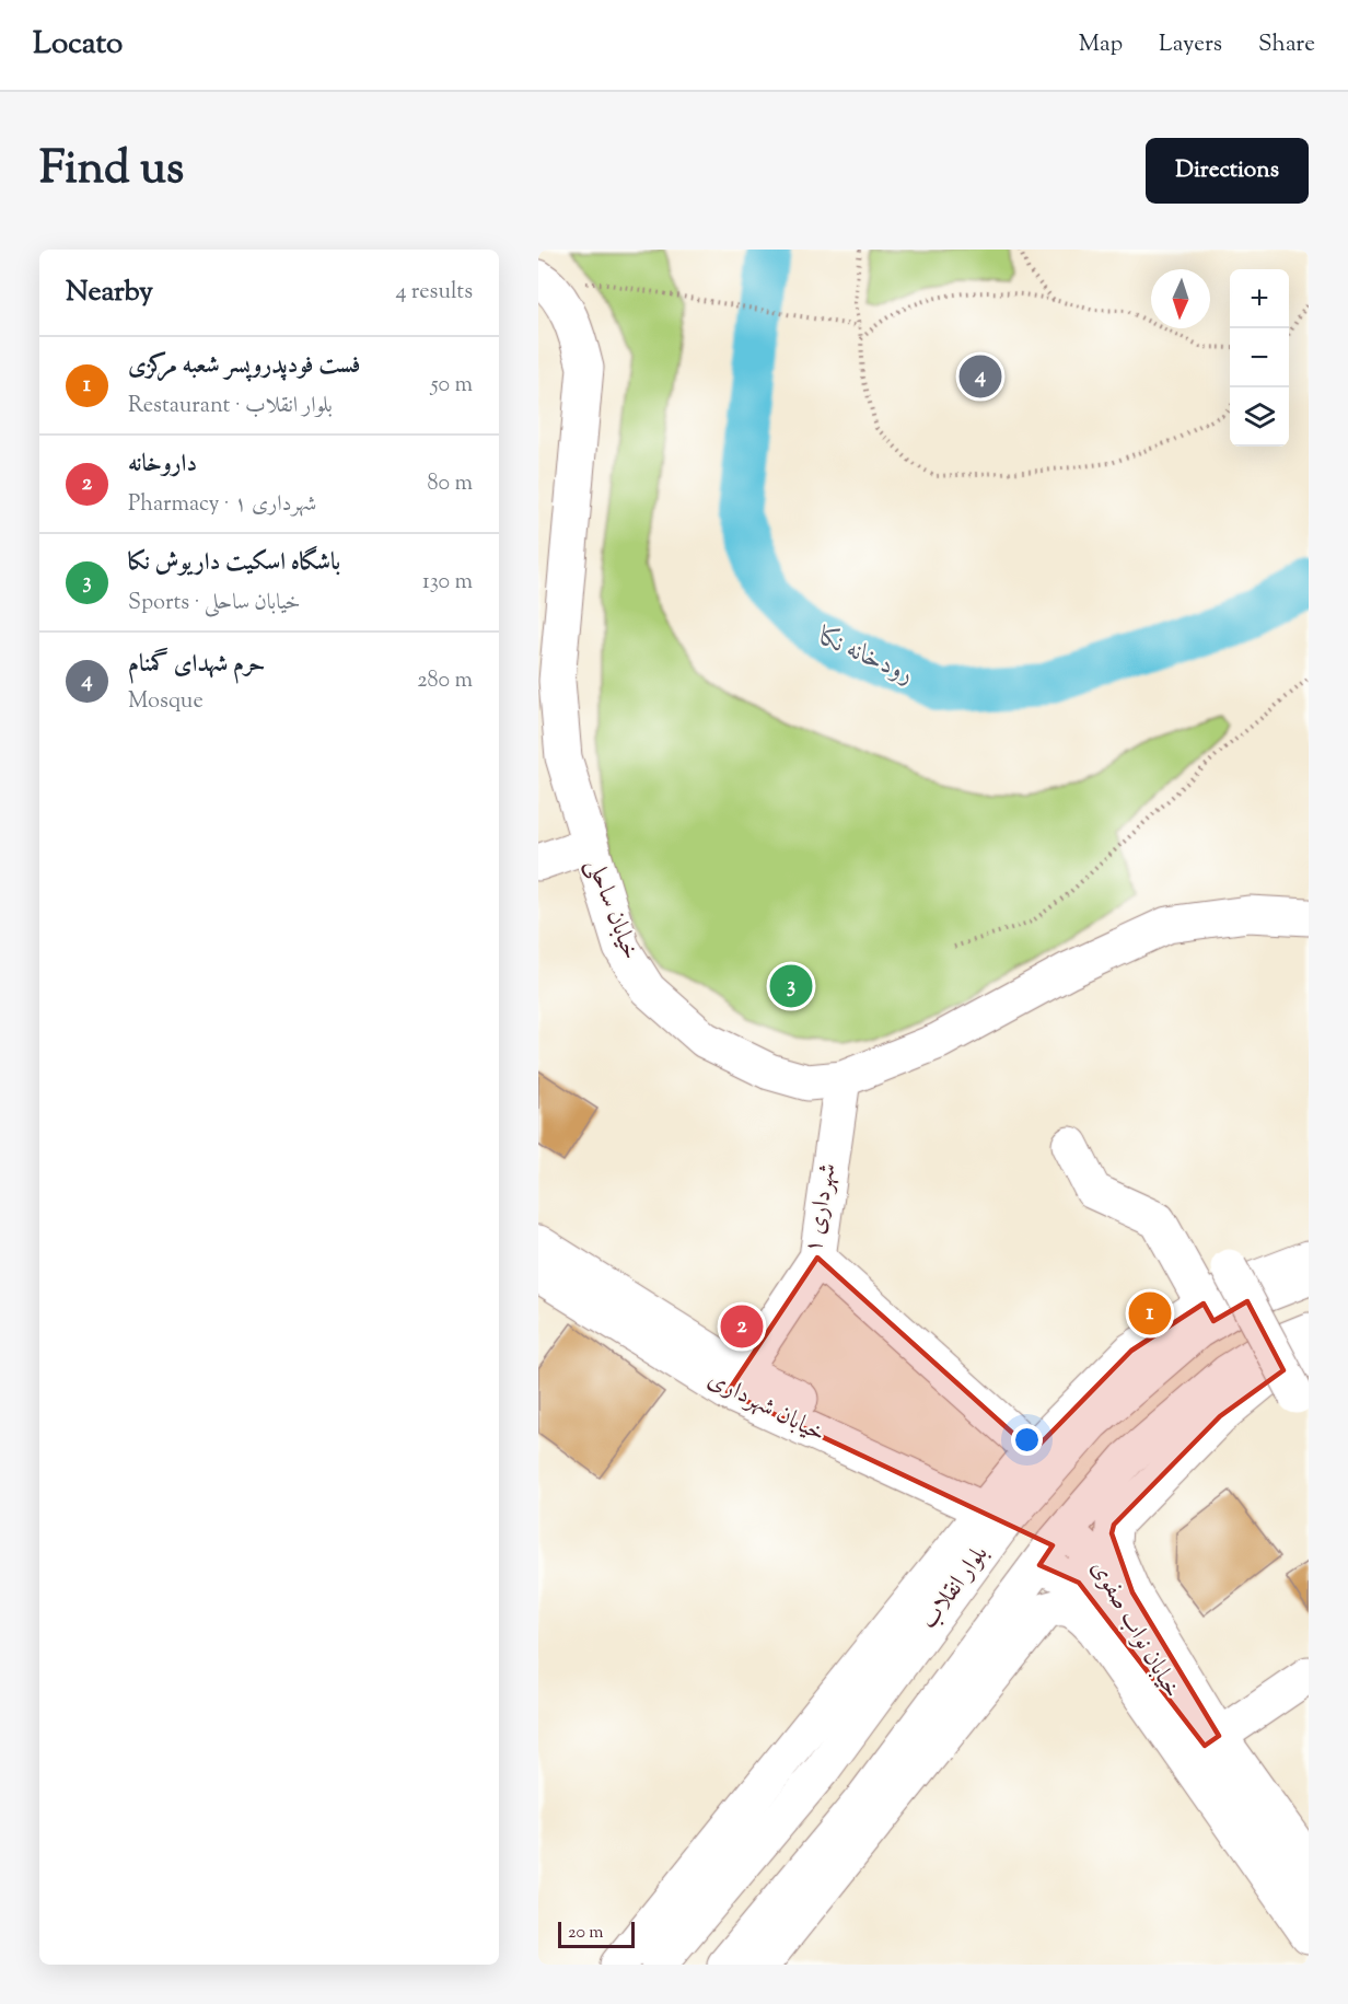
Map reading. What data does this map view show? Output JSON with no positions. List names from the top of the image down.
{
  "streets": {
    "street": [
      "خیابان ساحلی",
      "شهرداری ۱",
      "خیابان شهرداری",
      "بلوار انقلاب",
      "خیابان نواب صفوی"
    ]
  },
  "crossings": [
    ["خیابان ساحلی", "شهرداری ۱"],
    ["شهرداری ۱", "خیابان شهرداری"],
    ["خیابان شهرداری", "بلوار انقلاب"],
    ["خیابان شهرداری", "خیابان نواب صفوی"],
    ["بلوار انقلاب", "خیابان نواب صفوی"]
  ],
  "water": ["رودخانه نکا"],
  "scale_bar": "20 m",
  "north": "bottom",
  "page": {
    "header": "Locato",
    "nav": ["Map", "Layers", "Share"],
    "title": "Find us",
    "buttons": "Directions",
    "heading": ["Nearby", "4 results"],
    "map_buttons": ["+", "−"],
    "list": [
      {
        "mark": "1",
        "name": "فست فودپدروپسر شعبه مرکزی",
        "note": "Restaurant · بلوار انقلاب",
        "value": "50 m"
      },
      {
        "mark": "2",
        "name": "داروخانه",
        "note": "Pharmacy · شهرداری ۱",
        "value": "80 m"
      },
      {
        "mark": "3",
        "name": "باشگاه اسکیت داریوش نکا",
        "note": "Sports · خیابان ساحلی",
        "value": "130 m"
      },
      {
        "mark": "4",
        "name": "حرم شهدای گمنام",
        "note": "Mosque",
        "value": "280 m"
      }
    ],
    "pins": [
      "4",
      "3",
      "1",
      "2"
    ],
    "scale": "20 m"
  }
}
